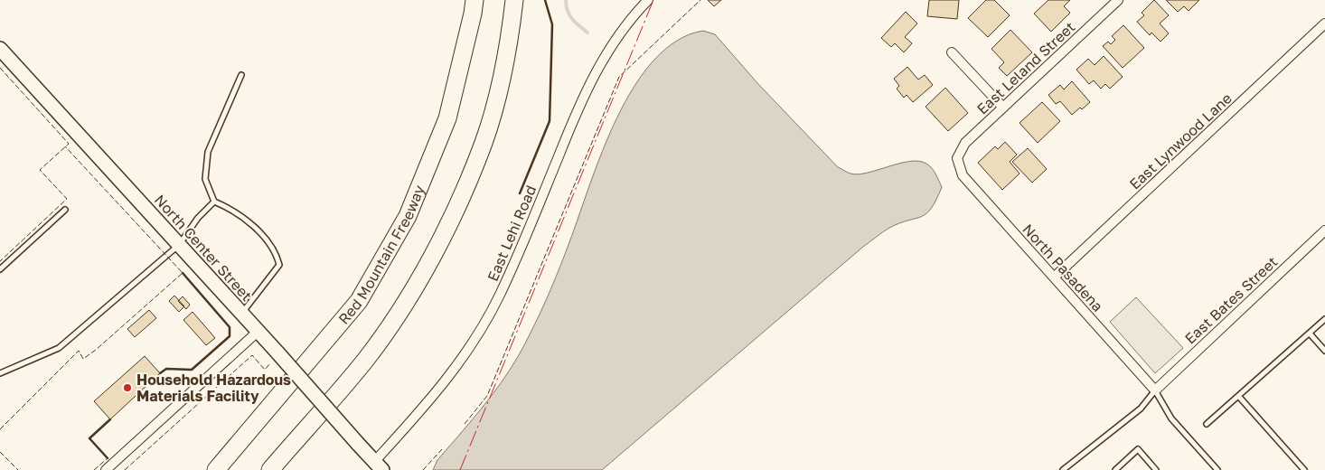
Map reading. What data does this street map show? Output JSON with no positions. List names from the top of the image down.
{
  "streets": {
    "highway": ["Red Mountain Freeway"],
    "street": [
      "East Leland Street",
      "East Lynwood Lane",
      "East Lehi Road",
      "North Center Street",
      "North Pasadena",
      "East Bates Street"
    ]
  },
  "crossings": [
    ["East Leland Street", "North Pasadena"],
    ["East Lynwood Lane", "North Pasadena"],
    ["East Lehi Road", "North Center Street"],
    ["North Pasadena", "East Bates Street"]
  ],
  "places": ["Household Hazardous Materials Facility"]
}
